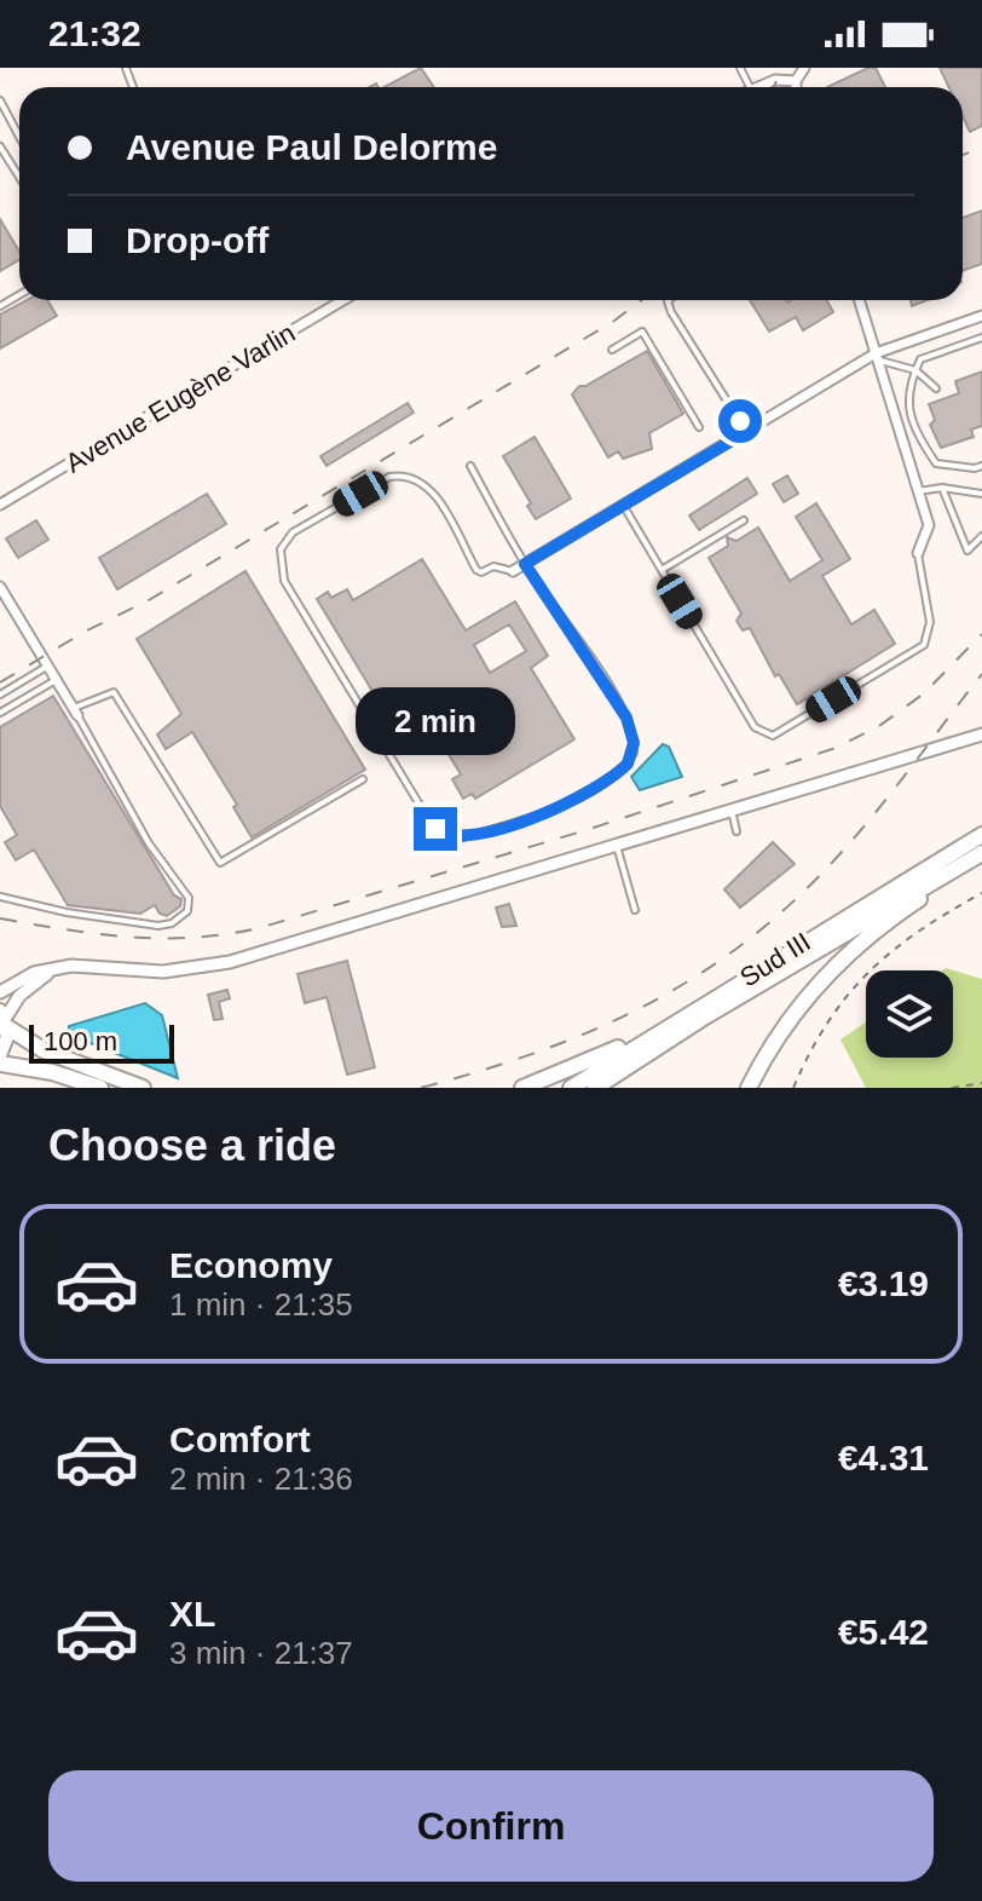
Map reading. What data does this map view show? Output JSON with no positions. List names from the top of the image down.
{
  "streets": {
    "highway": ["Sud III"],
    "street": ["Avenue Eugène Varlin"]
  },
  "scale_bar": "100 m",
  "page": {
    "status": "21:32",
    "banner": ["Avenue Paul Delorme", "Drop-off"],
    "bubble": "2 min",
    "scale": "100 m",
    "heading": "Choose a ride",
    "list": [
      {
        "name": "Economy",
        "note": "1 min · 21:35",
        "value": "€3.19"
      },
      {
        "name": "Comfort",
        "note": "2 min · 21:36",
        "value": "€4.31"
      },
      {
        "name": "XL",
        "note": "3 min · 21:37",
        "value": "€5.42"
      }
    ],
    "buttons": "Confirm"
  }
}
